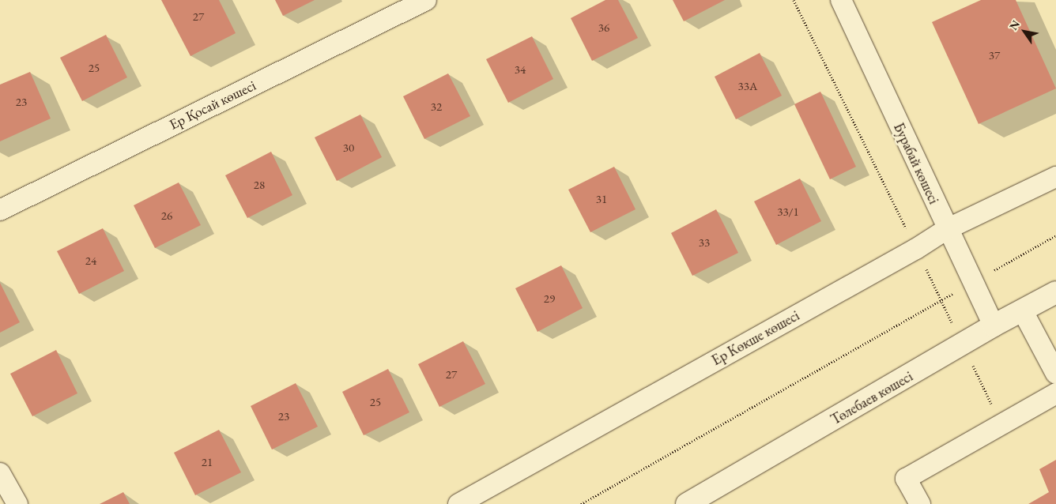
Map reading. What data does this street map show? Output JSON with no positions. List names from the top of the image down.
{
  "streets": {
    "street": [
      "Ер Қосай көшесі",
      "Бурабай көшесі",
      "Ер Көкше көшесі",
      "Төлебаев көшесі"
    ]
  },
  "crossings": [
    ["Бурабай көшесі", "Ер Көкше көшесі"],
    ["Бурабай көшесі", "Төлебаев көшесі"]
  ],
  "house_numbers": [
    "27",
    "36",
    "37",
    "25",
    "34",
    "33А",
    "23",
    "32",
    "30",
    "28",
    "31",
    "33/1",
    "26",
    "33",
    "24",
    "29",
    "27",
    "25",
    "23",
    "21"
  ],
  "north": "top left"
}
